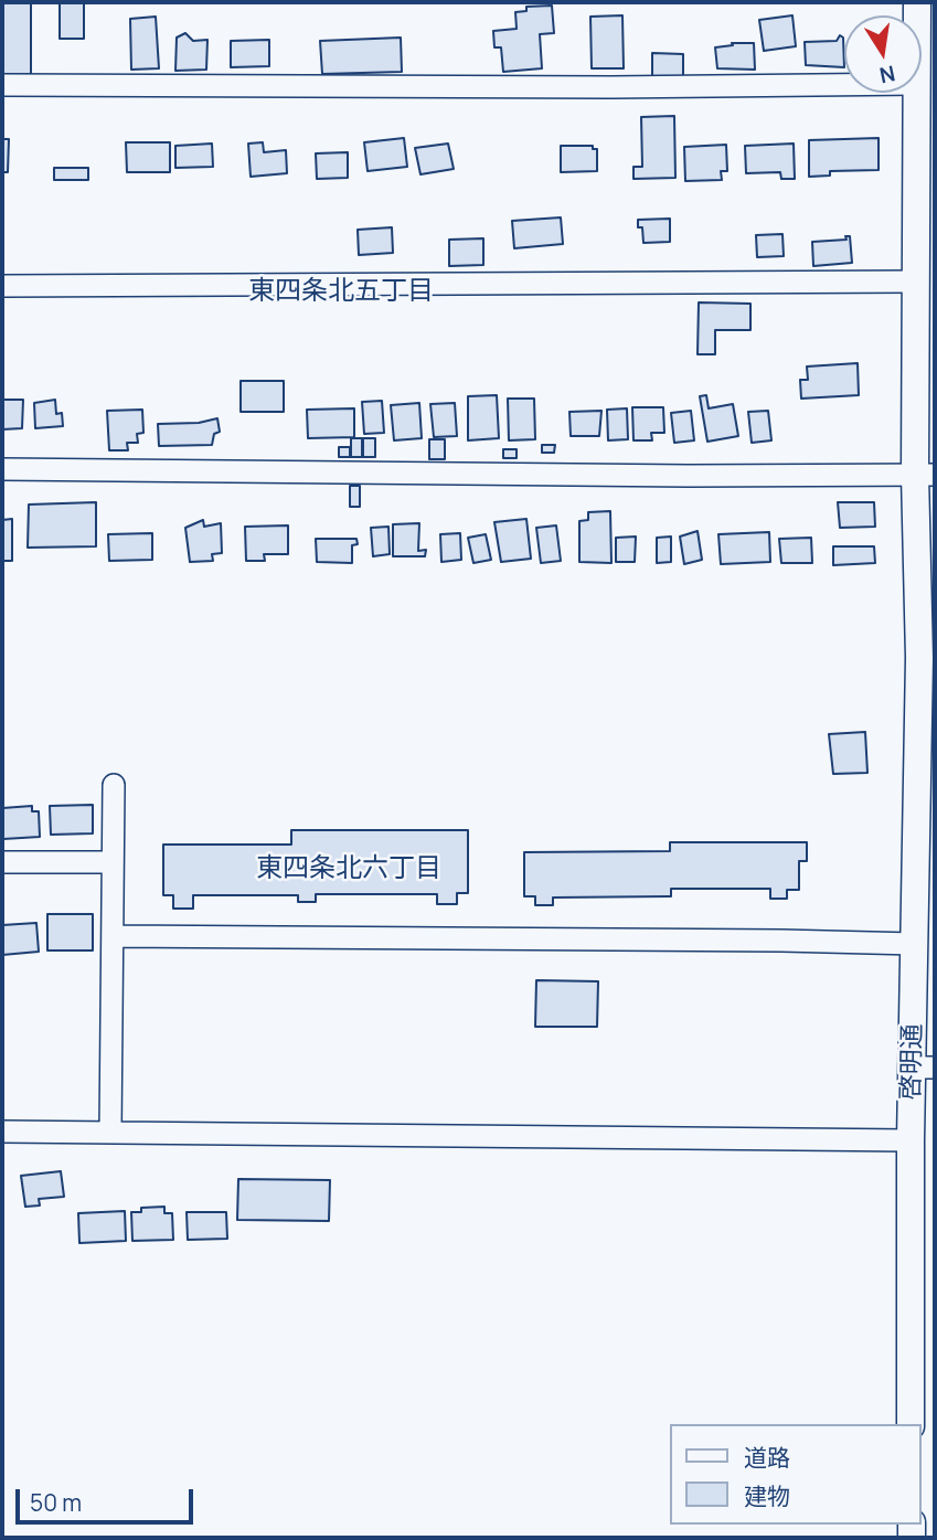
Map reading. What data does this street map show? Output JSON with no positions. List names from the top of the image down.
{
  "streets": {
    "street": ["啓明通"]
  },
  "districts": ["東四条北五丁目", "東四条北六丁目"],
  "legend": ["道路", "建物"],
  "scale_bar": "50 m",
  "north": "bottom"
}
